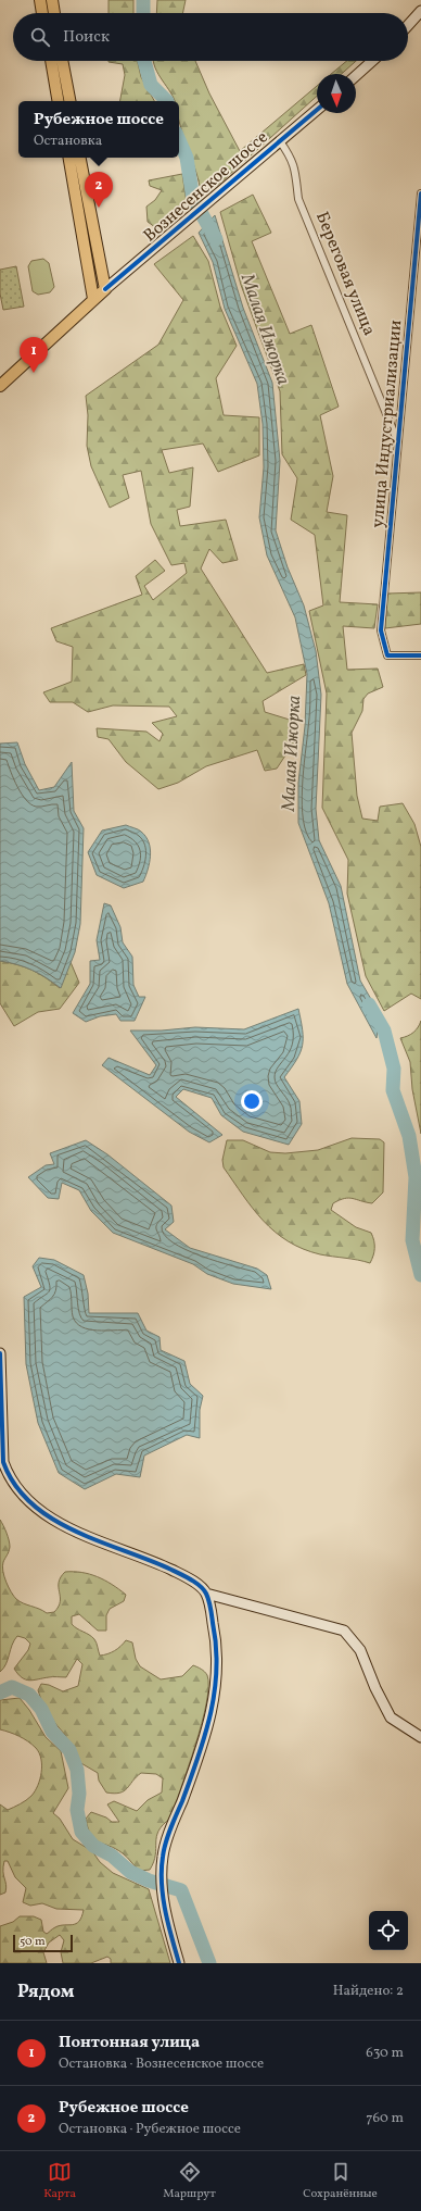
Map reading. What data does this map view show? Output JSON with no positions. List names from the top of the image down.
{
  "streets": {
    "main road": ["Вознесенское шоссе"],
    "street": ["Береговая улица", "улица Индустриализации"]
  },
  "crossings": [
    ["Вознесенское шоссе", "Береговая улица"],
    ["Береговая улица", "улица Индустриализации"]
  ],
  "water": ["Малая Ижорка"],
  "scale_bar": "50 m",
  "north": "bottom",
  "page": {
    "search": "Поиск",
    "popup": ["Рубежное шоссе", "Остановка"],
    "pins": ["2", "1"],
    "scale": "50 m",
    "heading": ["Рядом", "Найдено: 2"],
    "list": [
      {
        "mark": "1",
        "name": "Понтонная улица",
        "note": "Остановка · Вознесенское шоссе",
        "value": "630 m"
      },
      {
        "mark": "2",
        "name": "Рубежное шоссе",
        "note": "Остановка · Рубежное шоссе",
        "value": "760 m"
      }
    ],
    "nav": ["Карта", "Маршрут", "Сохранённые"]
  }
}
